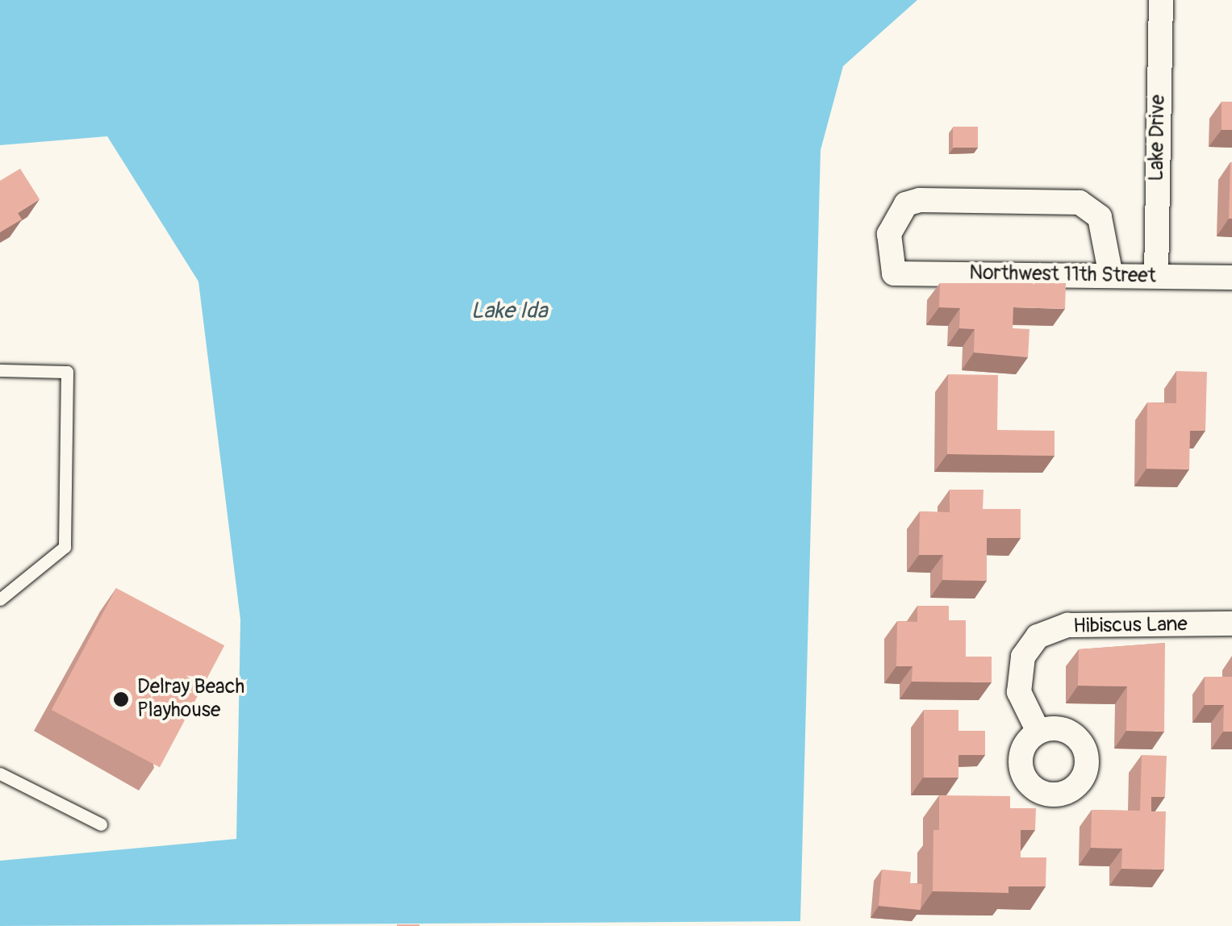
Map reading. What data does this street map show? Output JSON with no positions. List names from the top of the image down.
{
  "streets": {
    "street": ["Lake Drive", "Northwest 11th Street", "Hibiscus Lane"]
  },
  "crossings": [
    ["Lake Drive", "Northwest 11th Street"]
  ],
  "water": ["Lake Ida"],
  "places": ["Delray Beach Playhouse"]
}
